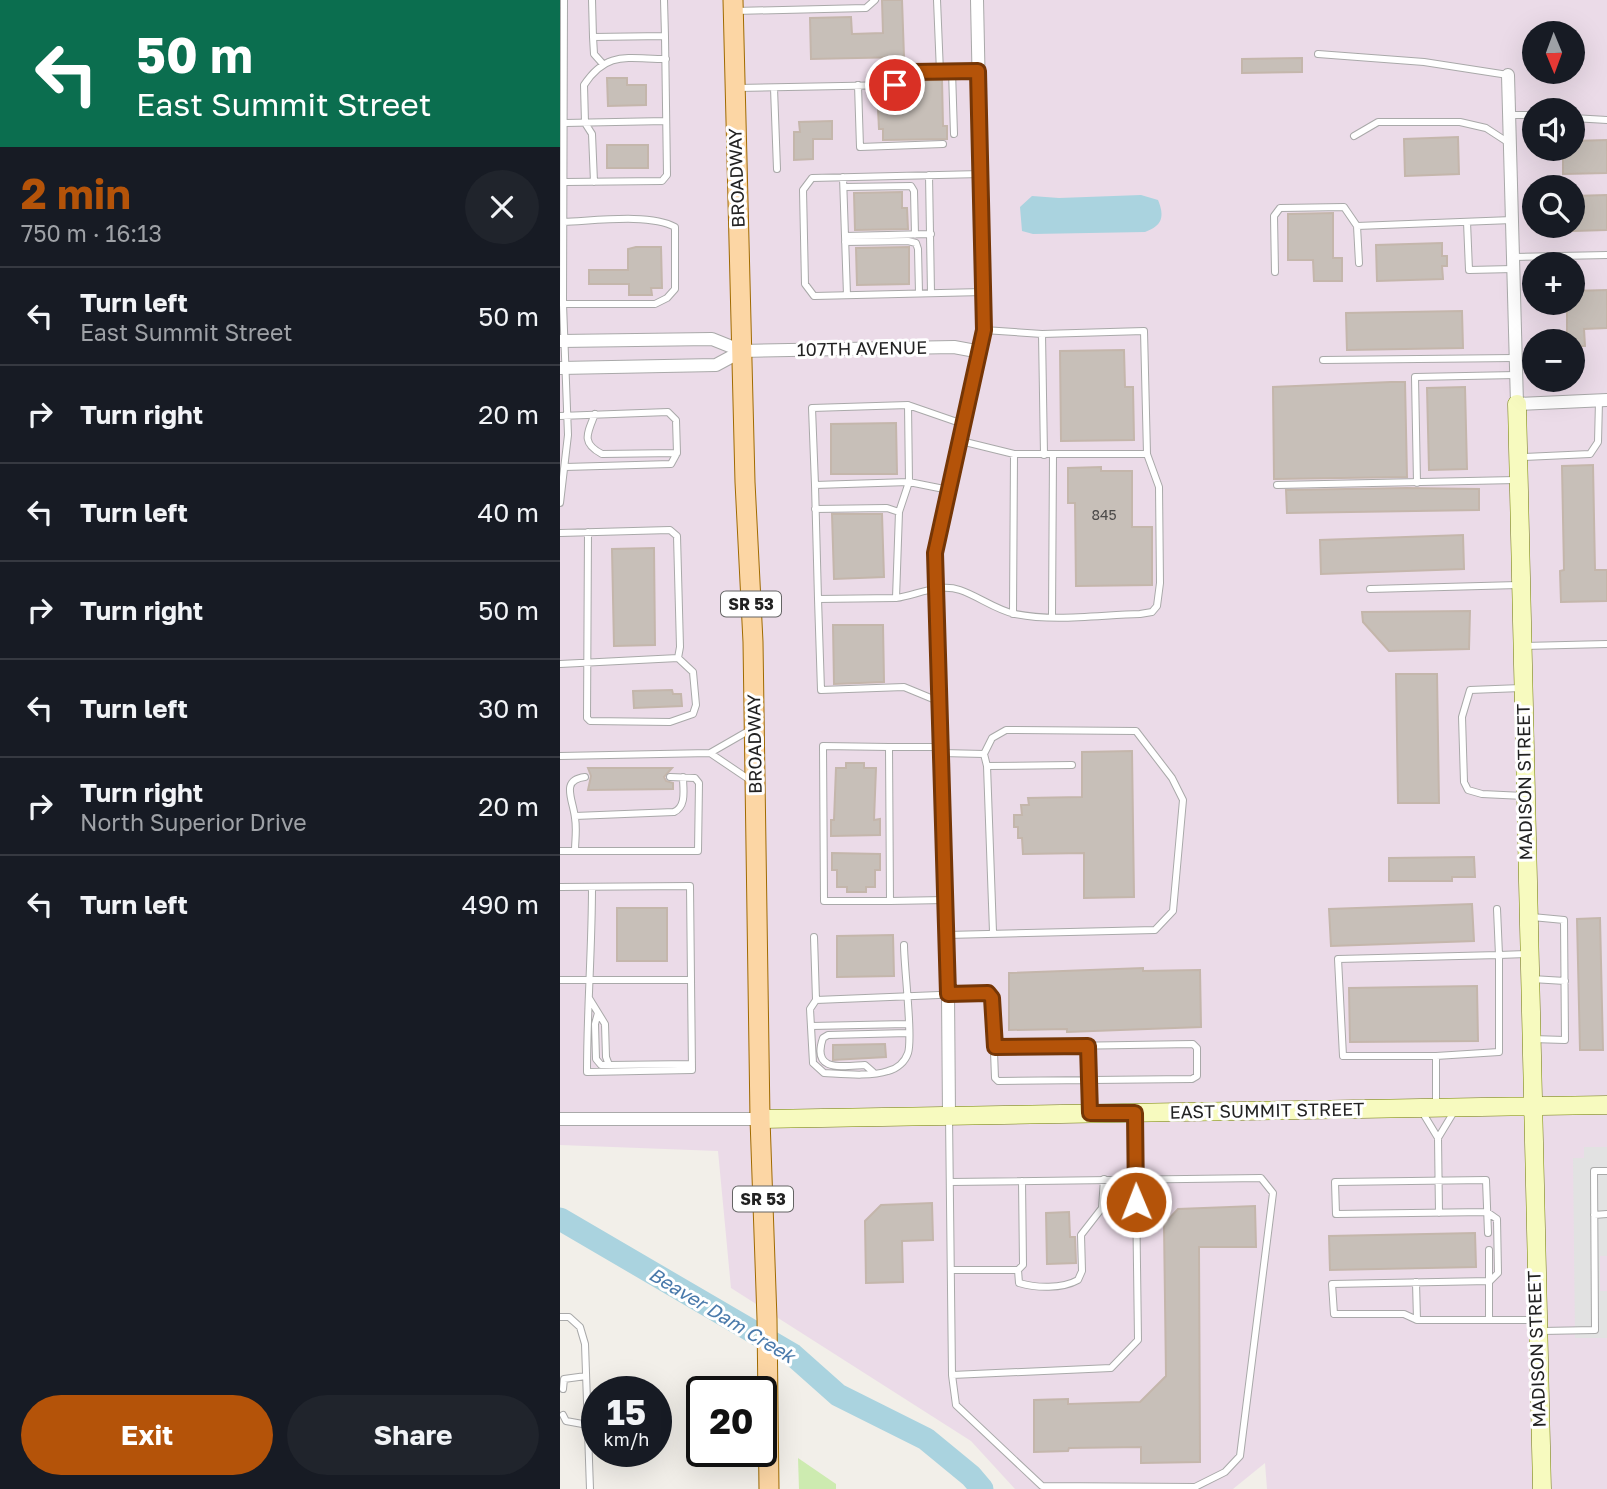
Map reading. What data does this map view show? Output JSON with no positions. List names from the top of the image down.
{
  "streets": {
    "main road": ["BROADWAY", "SR 53"],
    "street": ["107TH AVENUE", "MADISON STREET", "EAST SUMMIT STREET"]
  },
  "crossings": [
    ["BROADWAY", "107TH AVENUE"],
    ["BROADWAY", "EAST SUMMIT STREET"],
    ["MADISON STREET", "EAST SUMMIT STREET"]
  ],
  "water": ["Beaver Dam Creek"],
  "house_numbers": ["845"],
  "north": "bottom",
  "page": {
    "turn": ["50 m", "East Summit Street"],
    "map_buttons": ["+", "−"],
    "heading": ["2 min", "750 m · 16:13"],
    "list": [
      {
        "name": "Turn left",
        "note": "East Summit Street",
        "value": "50 m"
      },
      {
        "name": "Turn right",
        "value": "20 m"
      },
      {
        "name": "Turn left",
        "value": "40 m"
      },
      {
        "name": "Turn right",
        "value": "50 m"
      },
      {
        "name": "Turn left",
        "value": "30 m"
      },
      {
        "name": "Turn right",
        "note": "North Superior Drive",
        "value": "20 m"
      },
      {
        "name": "Turn left",
        "value": "490 m"
      }
    ],
    "speed": "15 km/h",
    "limit": "20",
    "buttons": ["Exit", "Share"]
  }
}
